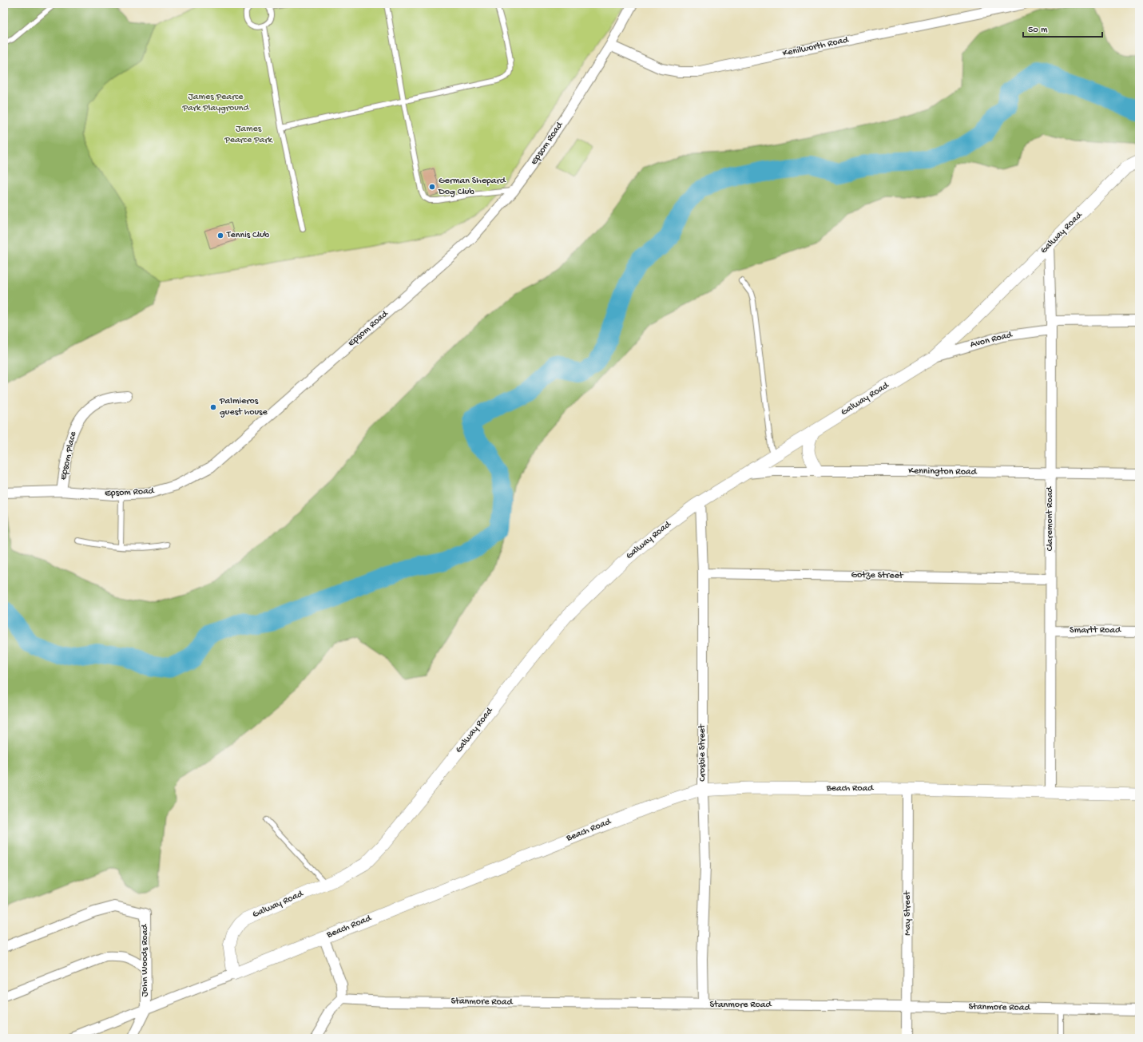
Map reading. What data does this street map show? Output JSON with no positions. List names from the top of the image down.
{
  "streets": {
    "street": [
      "Kenilworth Road",
      "Epsom Road",
      "Galway Road",
      "Avon Road",
      "Epsom Place",
      "Kennington Road",
      "Claremont Road",
      "Gotze Street",
      "Smartt Road",
      "Crosbie Street",
      "Beach Road",
      "May Street",
      "John Woods Road",
      "Stanmore Road"
    ]
  },
  "crossings": [
    ["Kenilworth Road", "Epsom Road"],
    ["Epsom Road", "Epsom Place"],
    ["Galway Road", "Avon Road"],
    ["Galway Road", "Kennington Road"],
    ["Galway Road", "Claremont Road"],
    ["Galway Road", "Crosbie Street"],
    ["Galway Road", "Beach Road"],
    ["Avon Road", "Claremont Road"],
    ["Kennington Road", "Claremont Road"],
    ["Claremont Road", "Gotze Street"],
    ["Claremont Road", "Smartt Road"],
    ["Claremont Road", "Beach Road"],
    ["Gotze Street", "Crosbie Street"],
    ["Crosbie Street", "Beach Road"],
    ["Crosbie Street", "Stanmore Road"],
    ["Beach Road", "May Street"],
    ["Beach Road", "John Woods Road"],
    ["May Street", "Stanmore Road"]
  ],
  "parks": ["James Pearce Park Playground", "James Pearce Park"],
  "places": ["German Shepard Dog Club", "Tennis Club", "Palmieros guest house"],
  "scale_bar": "50 m"
}
